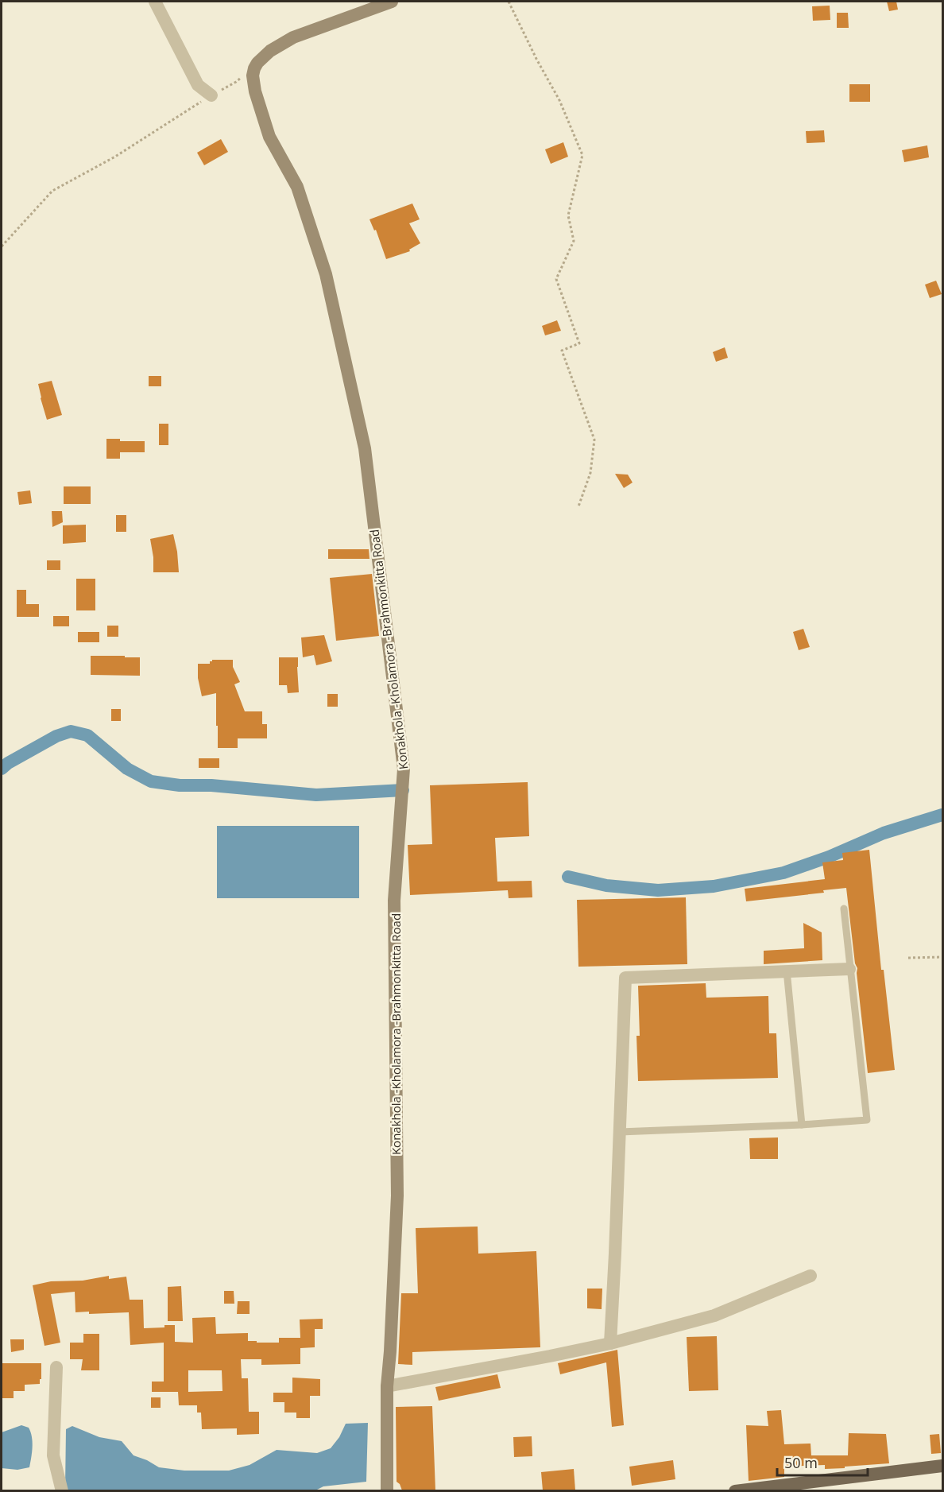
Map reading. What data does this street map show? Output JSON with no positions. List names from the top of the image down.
{
  "streets": {
    "main road": ["Konakhola -Kholamora -Brahmonkitta Road"]
  },
  "scale_bar": "50 m"
}
